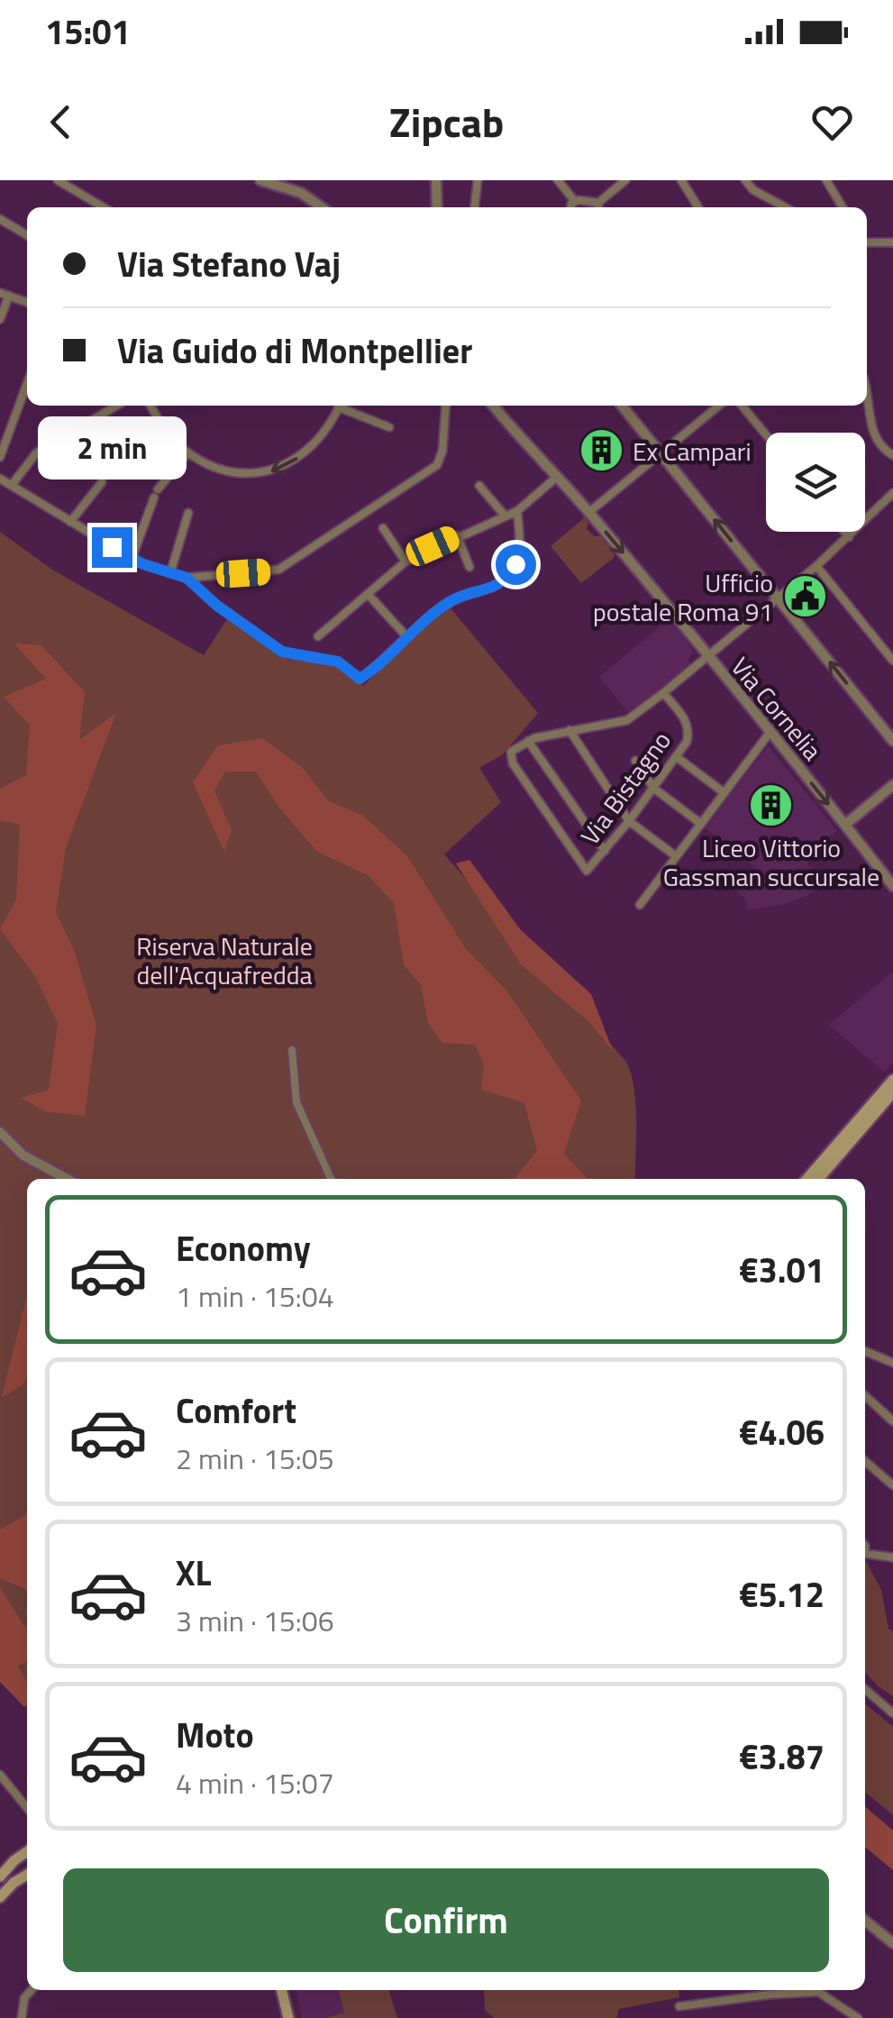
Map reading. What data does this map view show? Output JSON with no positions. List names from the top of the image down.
{
  "streets": {
    "street": ["Via Cornelia", "Via Bistagno"]
  },
  "crossings": [
    ["Via Cornelia", "Via Bistagno"]
  ],
  "one_way": ["Via Cornelia"],
  "parks": ["Riserva Naturale dell'Acquafredda"],
  "places": {
    "building": ["Ex Campari", "Liceo Vittorio Gassman succursale"],
    "public building": ["Ufficio postale Roma 91"]
  },
  "page": {
    "status": "15:01",
    "header": "Zipcab",
    "banner": ["Via Stefano Vaj", "Via Guido di Montpellier"],
    "bubble": "2 min",
    "list": [
      {
        "name": "Economy",
        "note": "1 min · 15:04",
        "value": "€3.01"
      },
      {
        "name": "Comfort",
        "note": "2 min · 15:05",
        "value": "€4.06"
      },
      {
        "name": "XL",
        "note": "3 min · 15:06",
        "value": "€5.12"
      },
      {
        "name": "Moto",
        "note": "4 min · 15:07",
        "value": "€3.87"
      }
    ],
    "buttons": "Confirm"
  }
}
